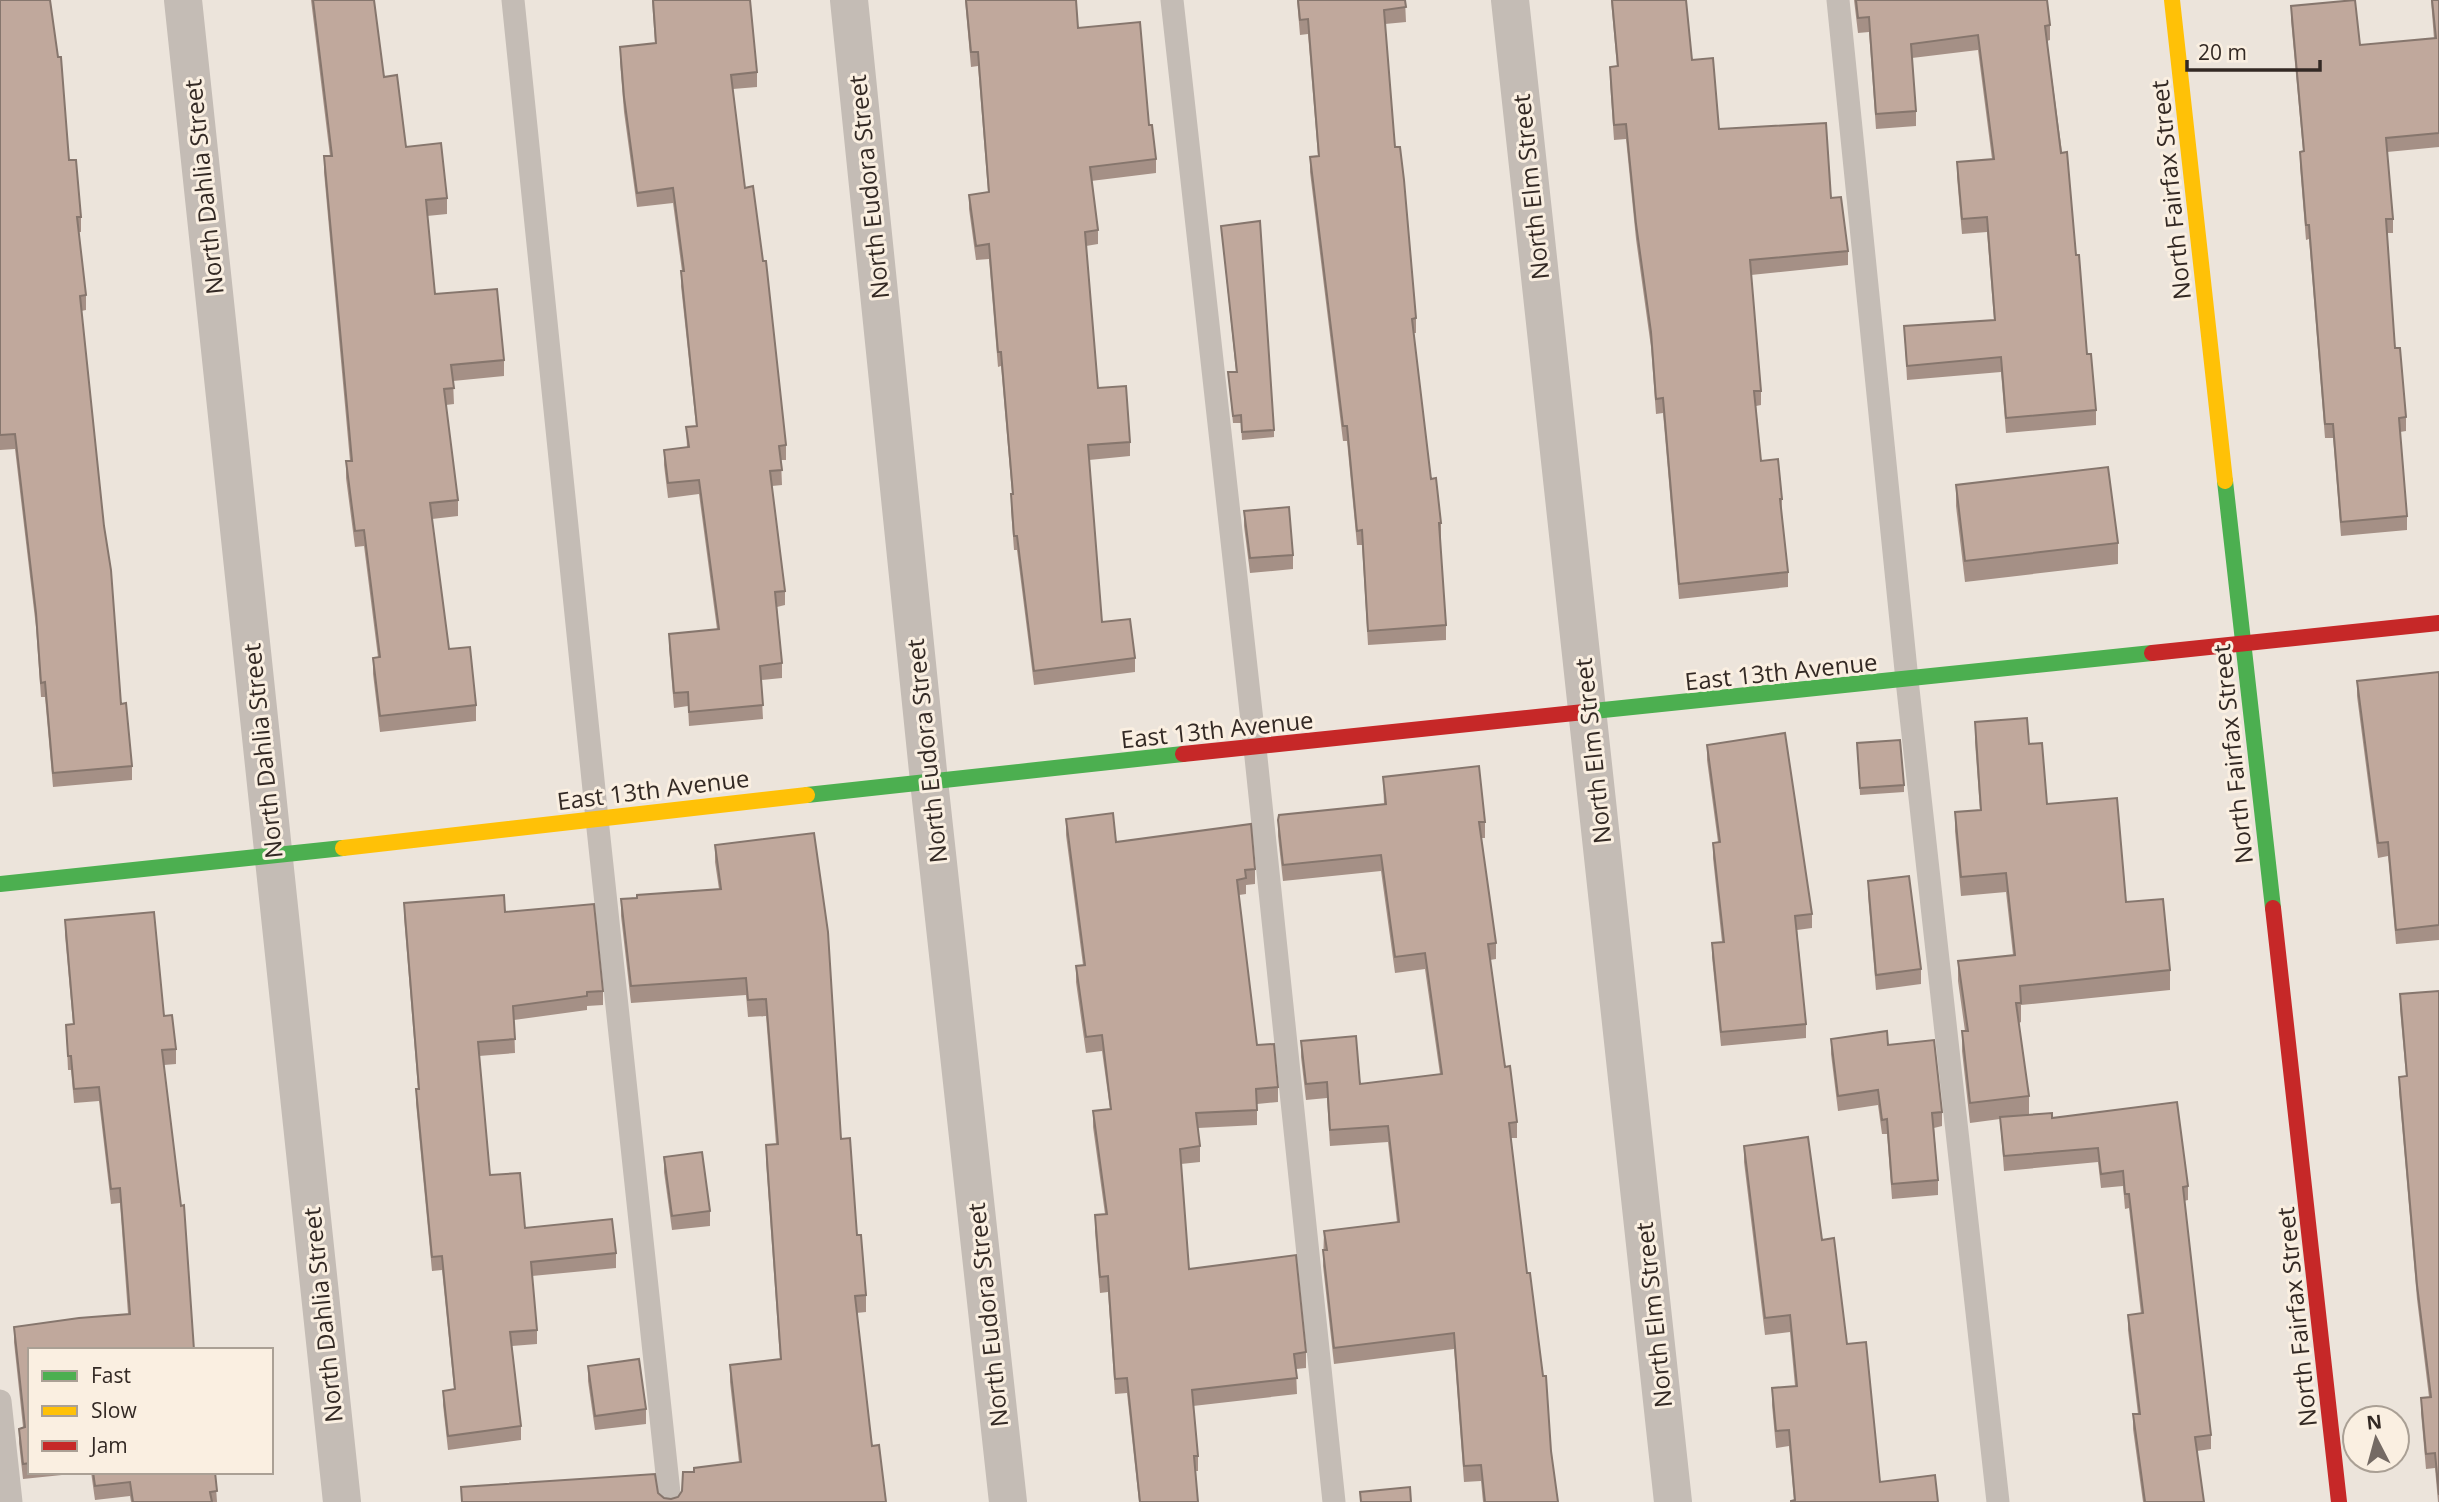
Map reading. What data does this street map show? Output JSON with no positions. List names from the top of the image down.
{
  "streets": {
    "main road": ["North Fairfax Street", "East 13th Avenue"],
    "street": ["North Dahlia Street", "North Eudora Street", "North Elm Street"]
  },
  "crossings": [
    ["North Dahlia Street", "East 13th Avenue"],
    ["North Eudora Street", "East 13th Avenue"],
    ["North Elm Street", "East 13th Avenue"],
    ["North Fairfax Street", "East 13th Avenue"]
  ],
  "legend": ["Fast", "Slow", "Jam"],
  "scale_bar": "20 m",
  "north": "top"
}
